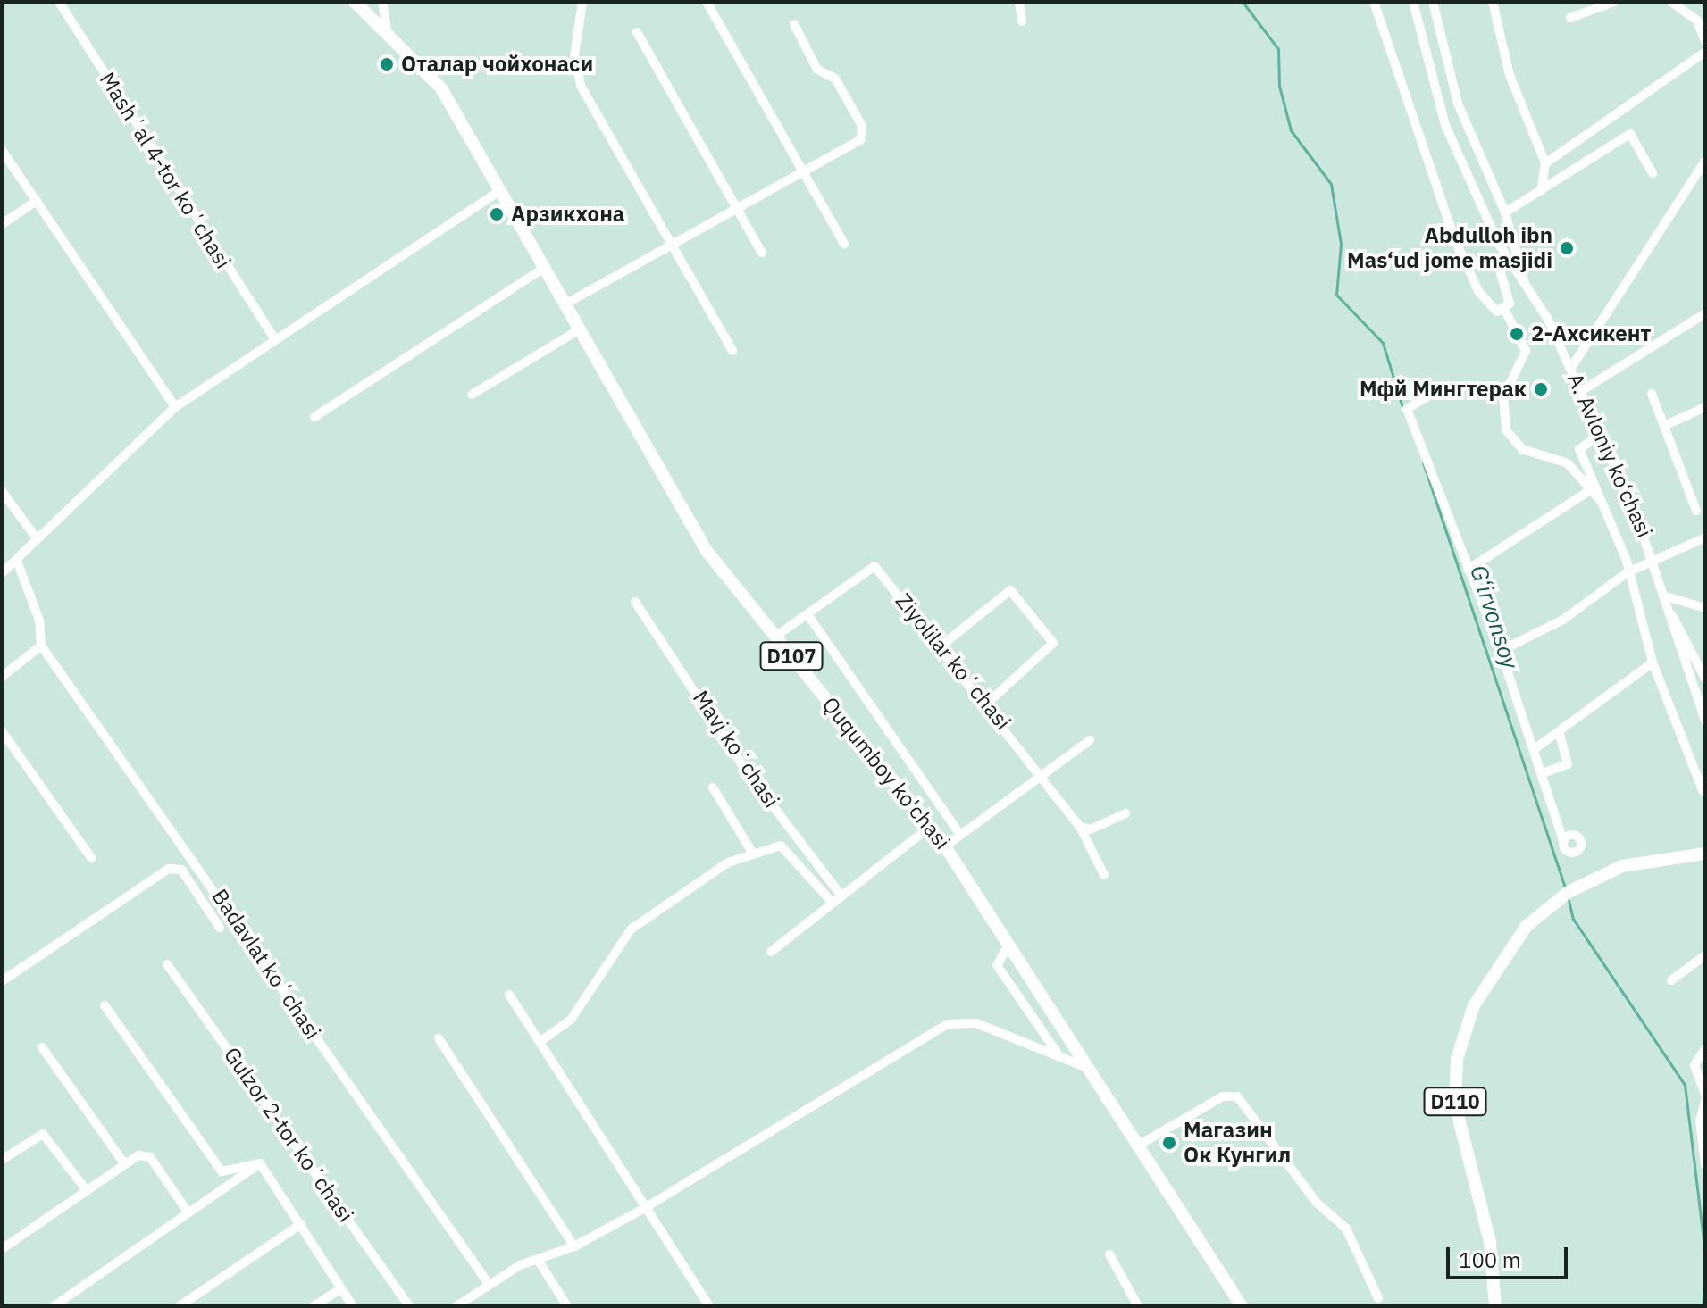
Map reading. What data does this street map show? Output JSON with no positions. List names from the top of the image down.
{
  "streets": {
    "main road": ["D107", "Ququmboy ko'chasi", "D110"],
    "street": [
      "Mashʼal 4-tor koʼchasi",
      "A. Avloniy ko‘chasi",
      "Ziyolilar koʻchasi",
      "Mavj koʻchasi",
      "Badavlat koʻchasi",
      "Gulzor 2-tor koʼchasi"
    ]
  },
  "water": ["G‘irvonsoy"],
  "places": [
    "Оталар чойхонаси",
    "Арзикхона",
    "Abdulloh ibn Mas‘ud jome masjidi",
    "2-Ахсикент",
    "Мфй Мингтерак",
    "Магазин Ок Кунгил"
  ],
  "scale_bar": "100 m"
}
